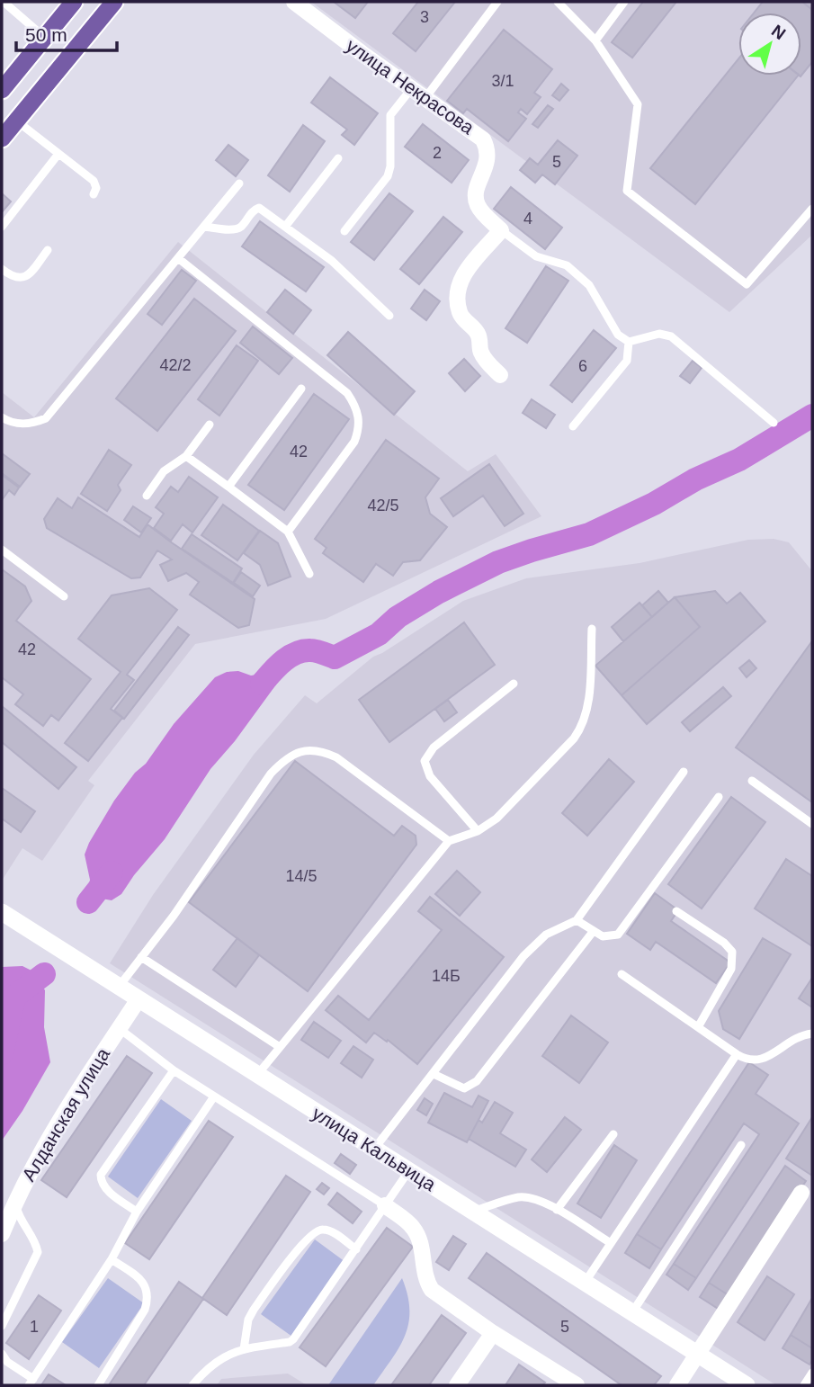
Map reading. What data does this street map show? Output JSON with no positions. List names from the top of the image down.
{
  "streets": {
    "street": ["улица Некрасова", "Алданская улица", "улица Кальвица"]
  },
  "crossings": [
    ["Алданская улица", "улица Кальвица"]
  ],
  "house_numbers": [
    "3",
    "3/1",
    "2",
    "5",
    "4",
    "42/2",
    "6",
    "42",
    "42/5",
    "42",
    "14/5",
    "14Б",
    "1",
    "5"
  ],
  "scale_bar": "50 m",
  "north": "top right"
}
